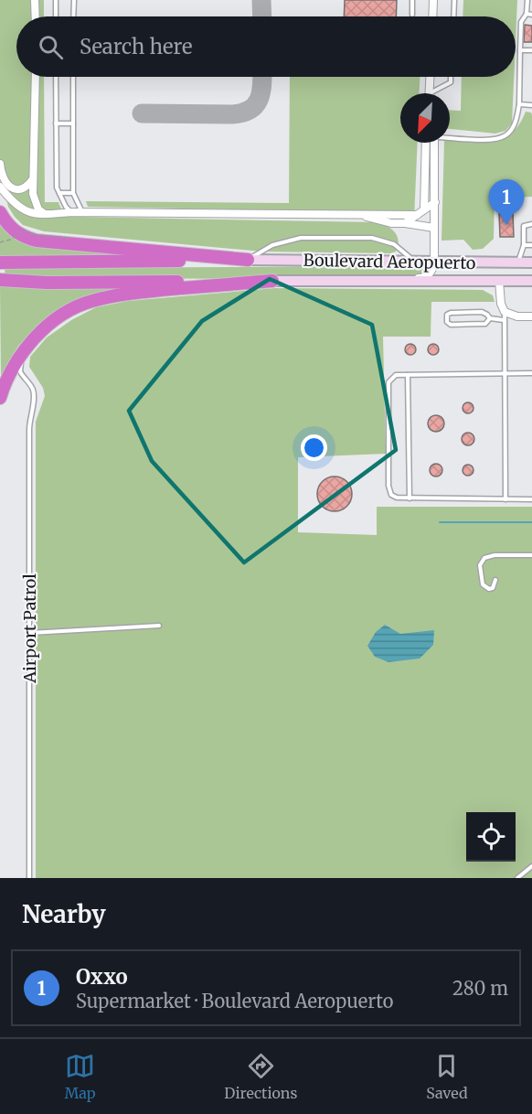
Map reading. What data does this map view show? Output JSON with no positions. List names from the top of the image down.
{
  "streets": {
    "street": ["Boulevard Aeropuerto"],
    "lane": ["Airport Patrol"]
  },
  "north": "bottom left",
  "page": {
    "search": "Search here",
    "pins": "1",
    "heading": "Nearby",
    "list": [
      {
        "mark": "1",
        "name": "Oxxo",
        "note": "Supermarket · Boulevard Aeropuerto",
        "value": "280 m"
      }
    ],
    "nav": ["Map", "Directions", "Saved"]
  }
}
